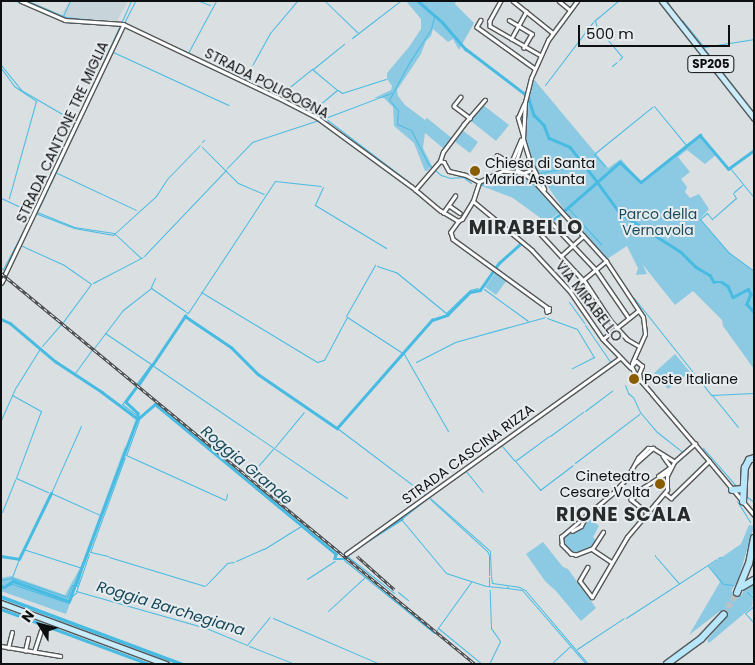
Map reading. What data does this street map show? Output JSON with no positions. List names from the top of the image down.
{
  "streets": {
    "main road": ["SP205"],
    "street": [
      "STRADA POLIGOGNA",
      "STRADA CANTONE TRE MIGLIA",
      "VIA MIRABELLO",
      "STRADA CASCINA RIZZA"
    ]
  },
  "crossings": [
    ["STRADA POLIGOGNA", "STRADA CANTONE TRE MIGLIA"],
    ["VIA MIRABELLO", "STRADA CASCINA RIZZA"]
  ],
  "districts": ["MIRABELLO", "RIONE SCALA"],
  "water": ["Roggia Grande", "Roggia Barchegiana"],
  "parks": ["Parco della Vernavola"],
  "places": ["Chiesa di Santa Maria Assunta", "Poste Italiane", "Cineteatro Cesare Volta"],
  "scale_bar": "500 m",
  "north": "top left"
}
